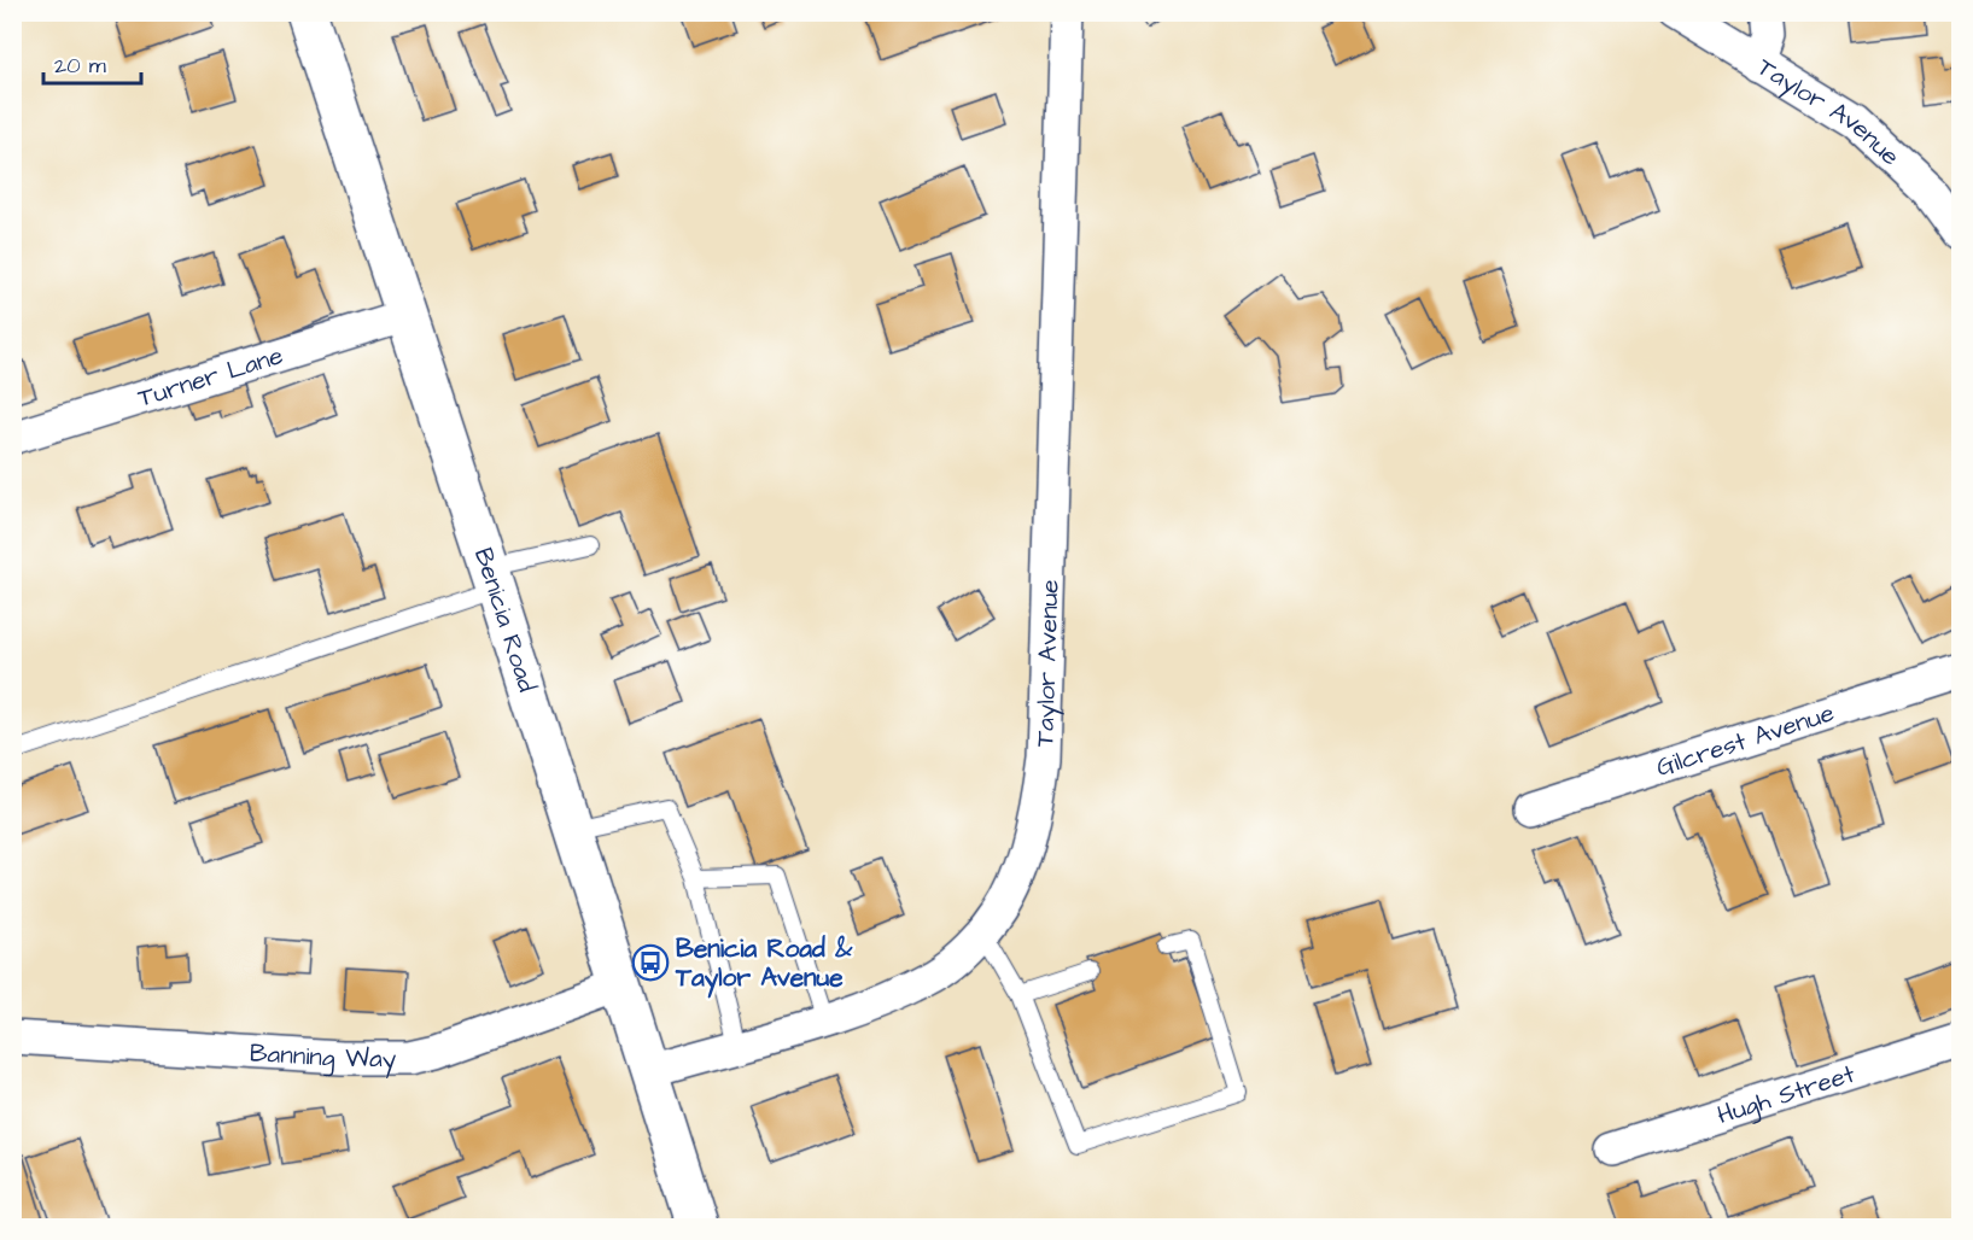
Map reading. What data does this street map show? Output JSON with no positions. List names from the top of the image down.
{
  "streets": {
    "main road": ["Benicia Road"],
    "street": [
      "Taylor Avenue",
      "Turner Lane",
      "Gilcrest Avenue",
      "Banning Way",
      "Hugh Street"
    ]
  },
  "crossings": [
    ["Taylor Avenue", "Benicia Road"],
    ["Turner Lane", "Benicia Road"],
    ["Benicia Road", "Banning Way"]
  ],
  "places": {
    "bus stop": ["Benicia Road & Taylor Avenue"]
  },
  "scale_bar": "20 m"
}
